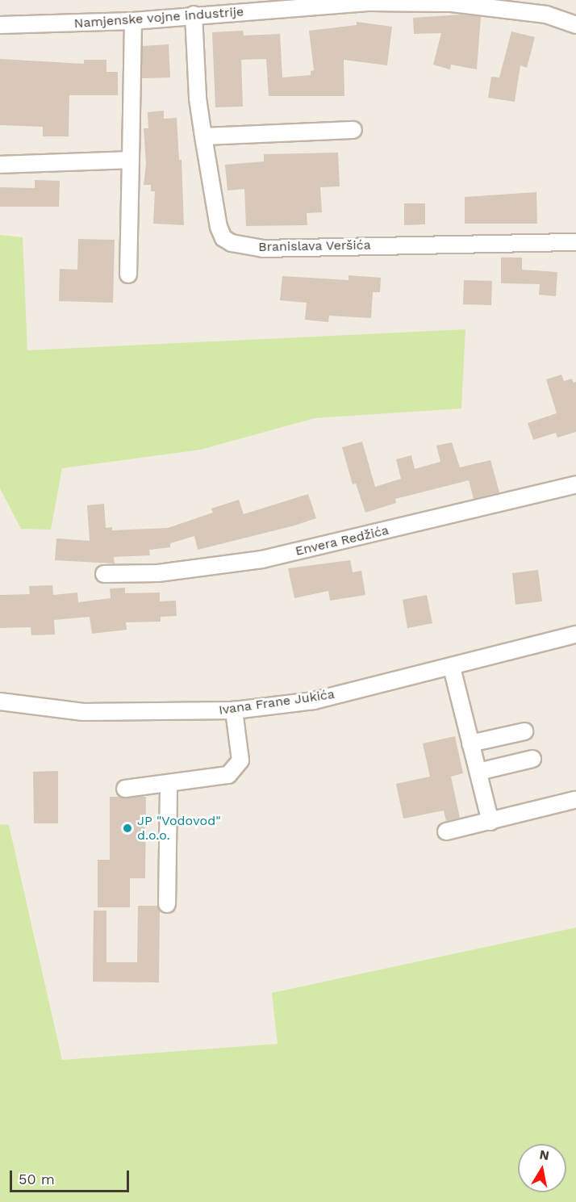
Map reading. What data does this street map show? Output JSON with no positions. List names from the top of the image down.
{
  "streets": {
    "street": [
      "Namjenske vojne industrije",
      "Branislava Veršića",
      "Envera Redžića",
      "Ivana Frane Jukića"
    ]
  },
  "crossings": [
    ["Namjenske vojne industrije", "Branislava Veršića"]
  ],
  "places": ["JP \"Vodovod\" d.o.o."],
  "scale_bar": "50 m",
  "north": "top"
}
